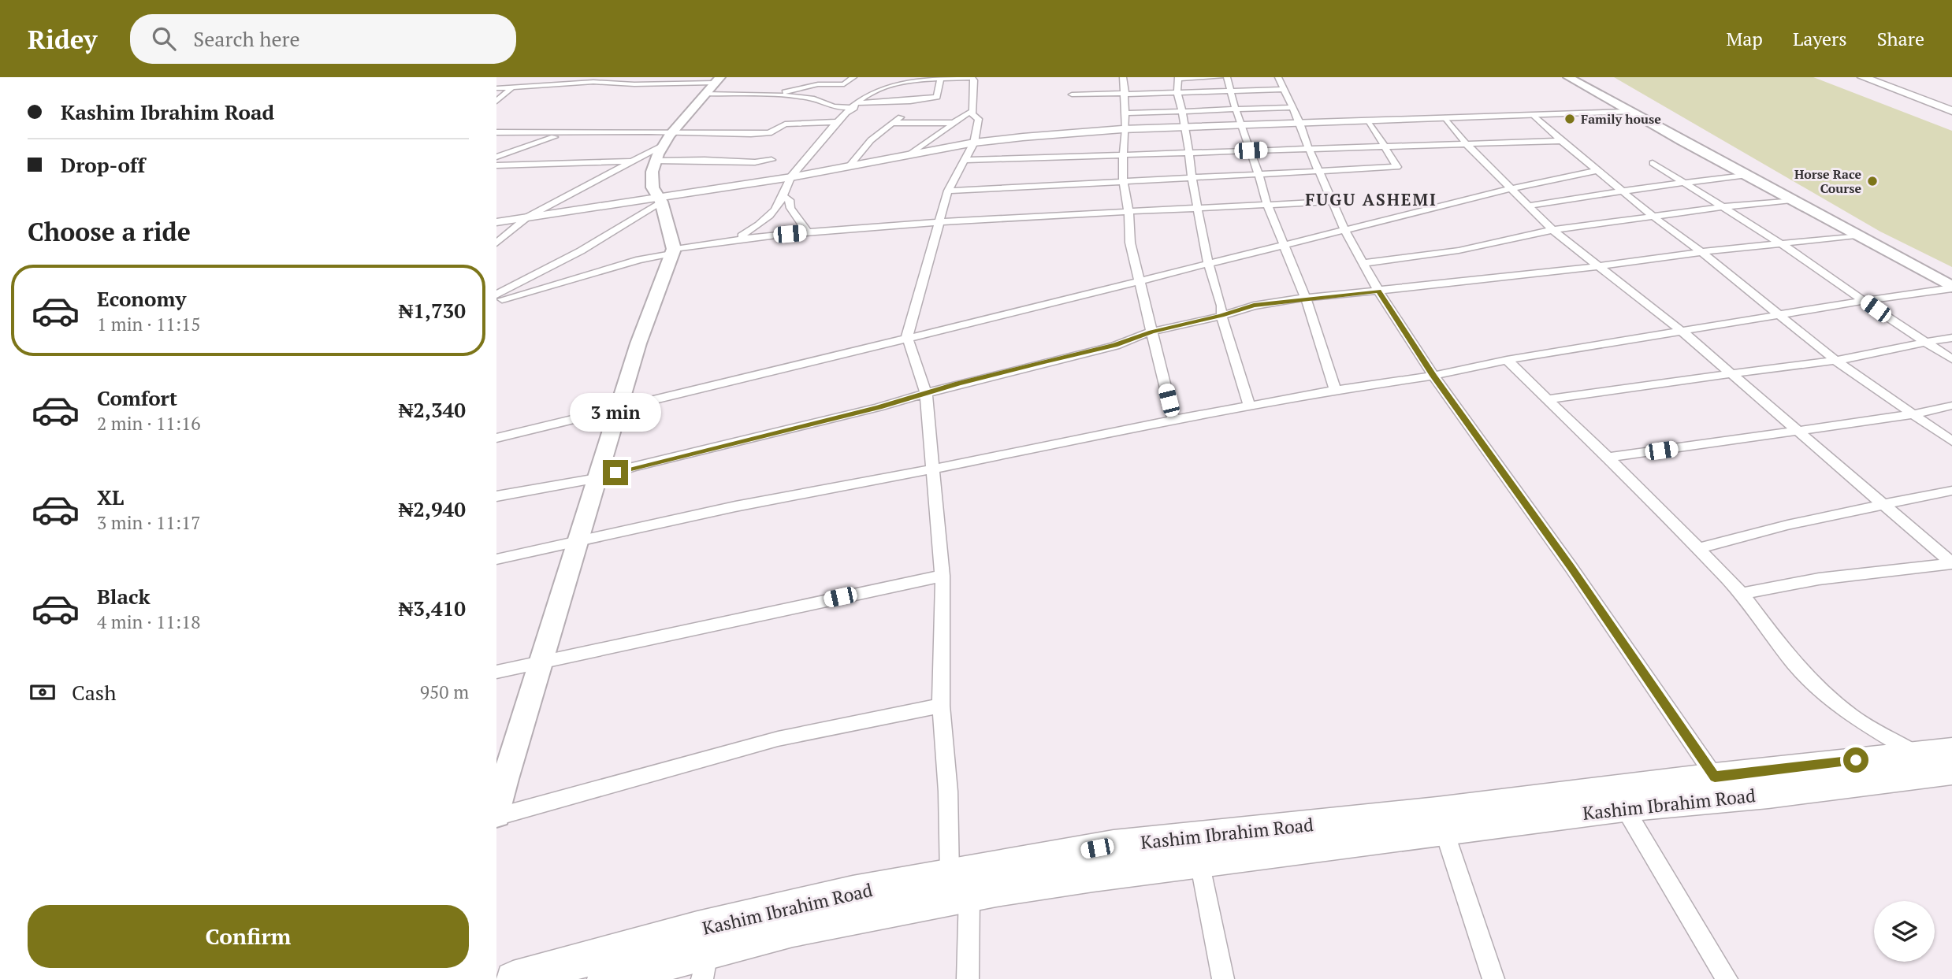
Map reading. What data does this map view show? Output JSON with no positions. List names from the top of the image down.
{
  "streets": {
    "highway": ["Kashim Ibrahim Road"]
  },
  "districts": ["FUGU ASHEMI"],
  "places": ["Family house", "Horse Race Course"],
  "page": {
    "header": "Ridey",
    "search": "Search here",
    "nav": ["Map", "Layers", "Share"],
    "banner": ["Kashim Ibrahim Road", "Drop-off"],
    "heading": "Choose a ride",
    "list": [
      {
        "name": "Economy",
        "note": "1 min · 11:15",
        "value": "₦1,730"
      },
      {
        "name": "Comfort",
        "note": "2 min · 11:16",
        "value": "₦2,340"
      },
      {
        "name": "XL",
        "note": "3 min · 11:17",
        "value": "₦2,940"
      },
      {
        "name": "Black",
        "note": "4 min · 11:18",
        "value": "₦3,410"
      }
    ],
    "bubble": "3 min",
    "pay": ["Cash", "950 m"],
    "buttons": "Confirm"
  }
}
